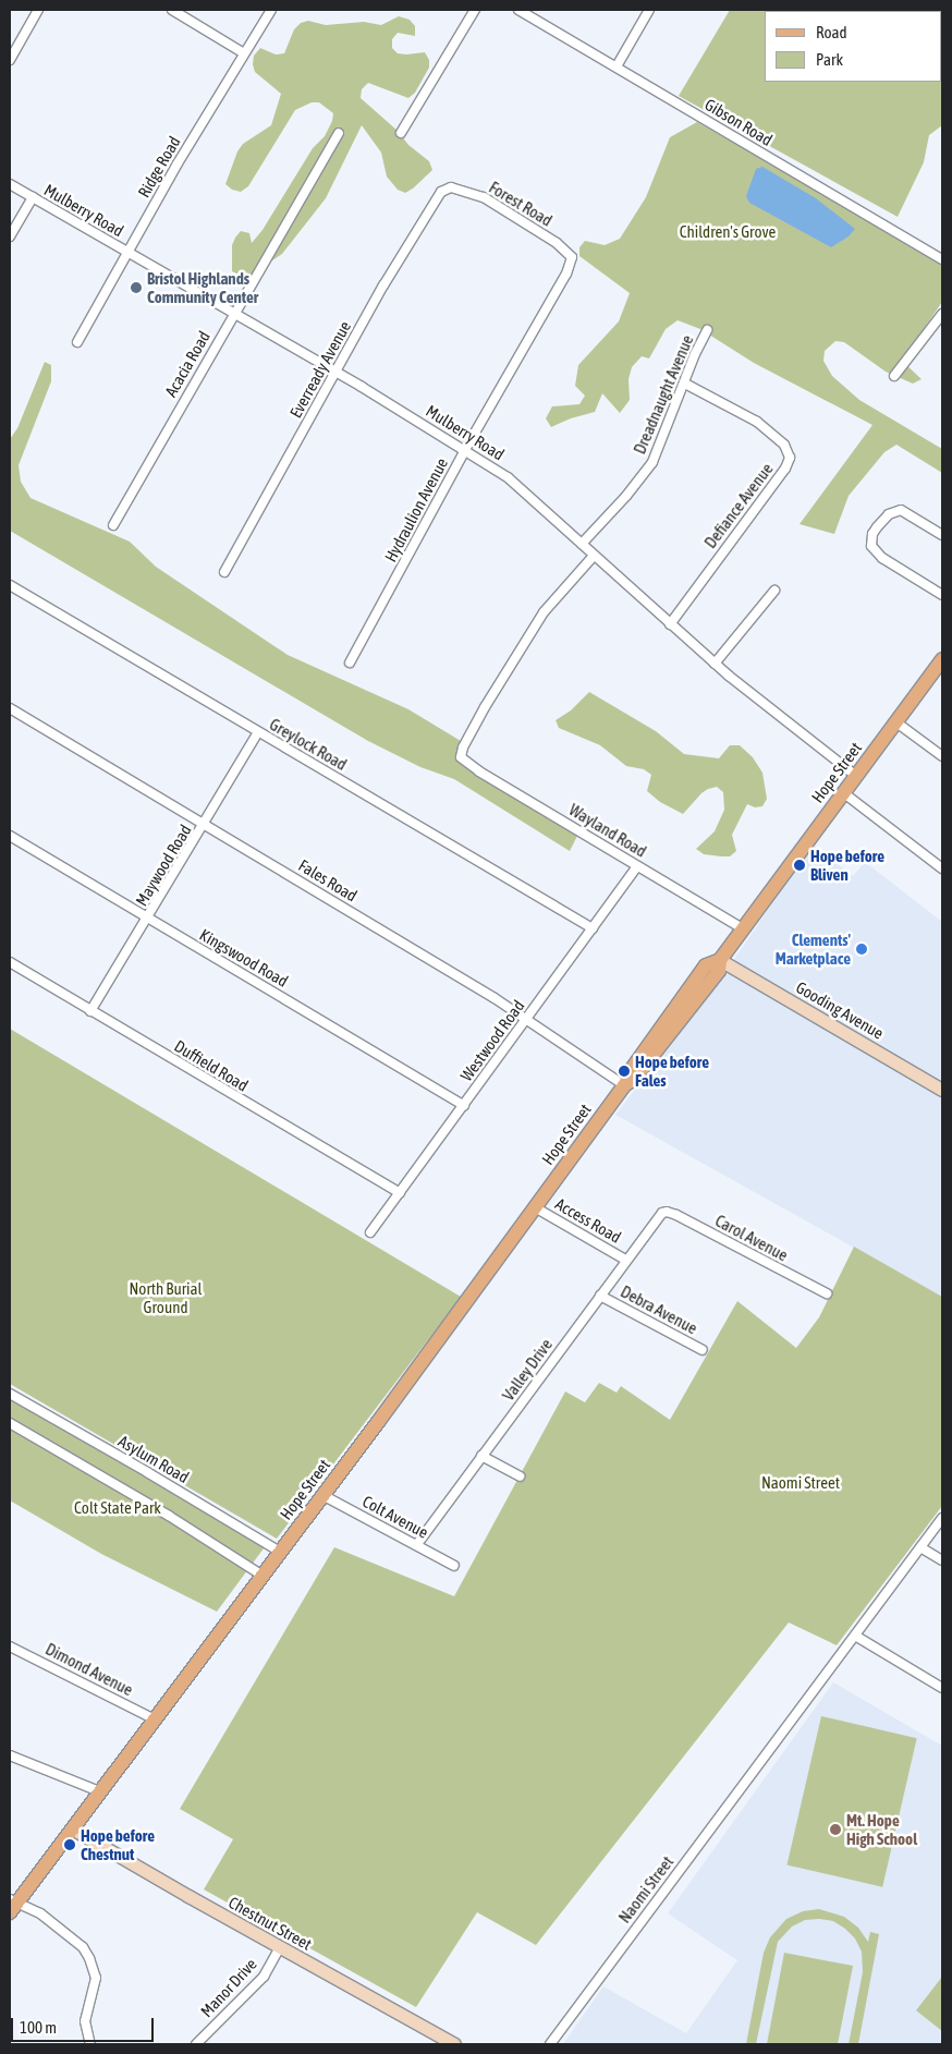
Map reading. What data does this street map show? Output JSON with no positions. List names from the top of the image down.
{
  "streets": {
    "main road": ["Hope Street"],
    "street": [
      "Gibson Road",
      "Ridge Road",
      "Forest Road",
      "Mulberry Road",
      "Acacia Road",
      "Everready Avenue",
      "Dreadnaught Avenue",
      "Defiance Avenue",
      "Hydraulion Avenue",
      "Greylock Road",
      "Wayland Road",
      "Maywood Road",
      "Fales Road",
      "Kingswood Road",
      "Gooding Avenue",
      "Westwood Road",
      "Duffield Road",
      "Access Road",
      "Carol Avenue",
      "Debra Avenue",
      "Valley Drive",
      "Asylum Road",
      "Colt Avenue",
      "Dimond Avenue",
      "Naomi Street",
      "Chestnut Street",
      "Manor Drive"
    ]
  },
  "crossings": [
    ["Ridge Road", "Mulberry Road"],
    ["Forest Road", "Everready Avenue"],
    ["Forest Road", "Hydraulion Avenue"],
    ["Mulberry Road", "Acacia Road"],
    ["Mulberry Road", "Everready Avenue"],
    ["Mulberry Road", "Dreadnaught Avenue"],
    ["Mulberry Road", "Defiance Avenue"],
    ["Mulberry Road", "Hydraulion Avenue"],
    ["Mulberry Road", "Hope Street"],
    ["Mulberry Road", "Wayland Road"],
    ["Dreadnaught Avenue", "Defiance Avenue"],
    ["Greylock Road", "Maywood Road"],
    ["Greylock Road", "Westwood Road"],
    ["Hope Street", "Wayland Road"],
    ["Hope Street", "Fales Road"],
    ["Hope Street", "Gooding Avenue"],
    ["Hope Street", "Access Road"],
    ["Hope Street", "Asylum Road"],
    ["Hope Street", "Colt Avenue"],
    ["Hope Street", "Dimond Avenue"],
    ["Hope Street", "Chestnut Street"],
    ["Wayland Road", "Westwood Road"],
    ["Maywood Road", "Fales Road"],
    ["Maywood Road", "Kingswood Road"],
    ["Maywood Road", "Duffield Road"],
    ["Fales Road", "Westwood Road"],
    ["Kingswood Road", "Westwood Road"],
    ["Westwood Road", "Duffield Road"],
    ["Access Road", "Valley Drive"],
    ["Carol Avenue", "Valley Drive"],
    ["Debra Avenue", "Valley Drive"],
    ["Valley Drive", "Colt Avenue"],
    ["Chestnut Street", "Manor Drive"]
  ],
  "parks": [
    "Children's Grove",
    "North Burial Ground",
    "Naomi Street",
    "Colt State Park"
  ],
  "places": [
    "Bristol Highlands Community Center",
    "Hope before Bliven",
    "Clements' Marketplace",
    "Hope before Fales",
    "Mt. Hope High School",
    "Hope before Chestnut"
  ],
  "legend": ["Road", "Park"],
  "scale_bar": "100 m"
}
